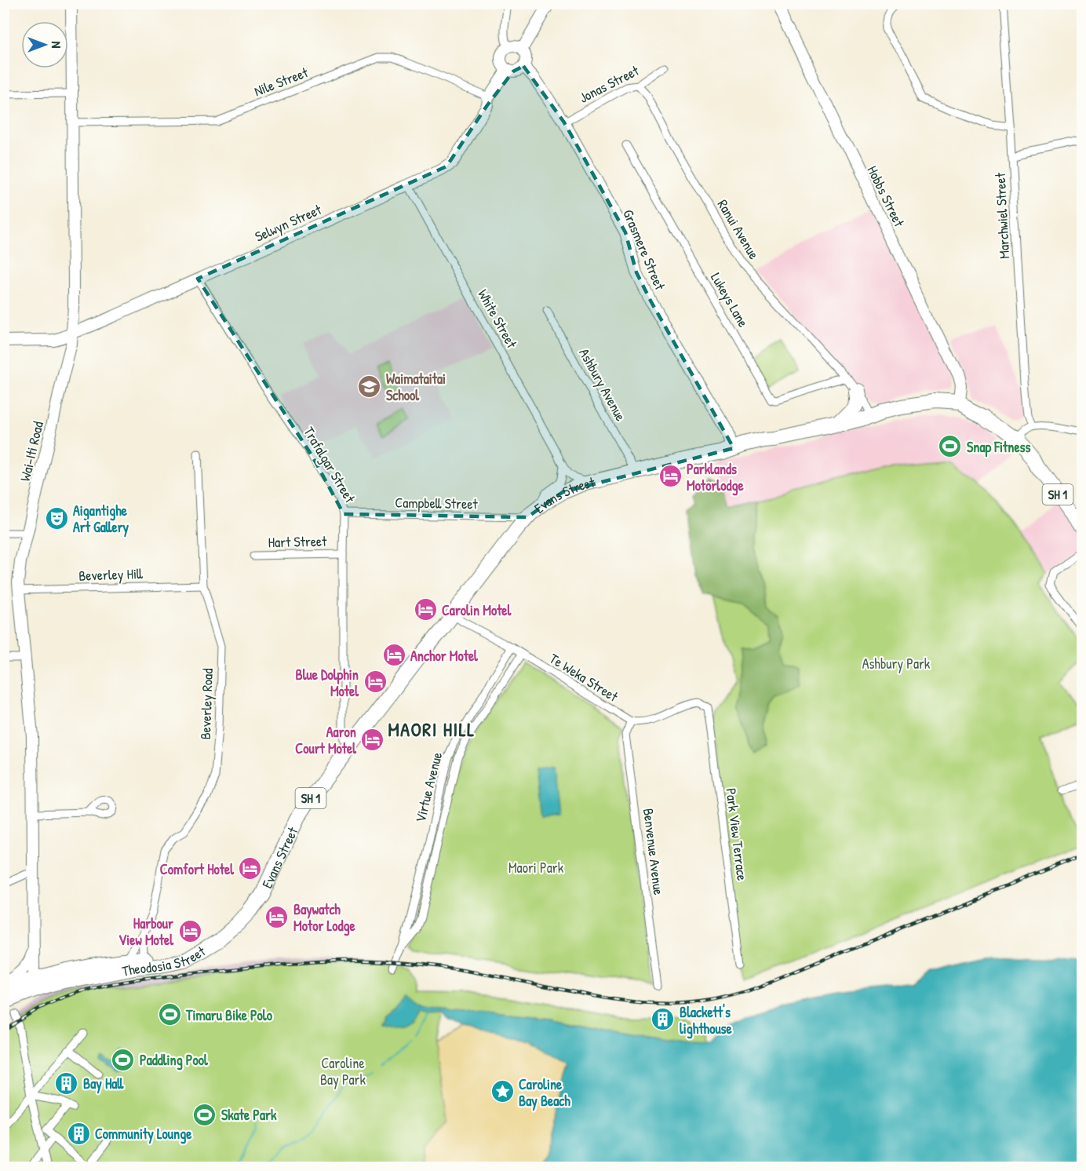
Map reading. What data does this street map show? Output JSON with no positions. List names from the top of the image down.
{
  "streets": {
    "highway": ["SH 1", "Evans Street", "Theodosia Street"],
    "street": [
      "Nile Street",
      "Jonas Street",
      "Hobbs Street",
      "Marchwiel Street",
      "Selwyn Street",
      "Ranui Avenue",
      "Grasmere Street",
      "Lukeys Lane",
      "White Street",
      "Ashbury Avenue",
      "Wai-Iti Road",
      "Trafalgar Street",
      "Campbell Street",
      "Hart Street",
      "Beverley Hill",
      "Te Weka Street",
      "Beverley Road",
      "Virtue Avenue",
      "Park View Terrace",
      "Benvenue Avenue"
    ]
  },
  "crossings": [
    ["Nile Street", "Selwyn Street"],
    ["Nile Street", "Wai-Iti Road"],
    ["Jonas Street", "Ranui Avenue"],
    ["Jonas Street", "Grasmere Street"],
    ["Hobbs Street", "Evans Street"],
    ["Selwyn Street", "Grasmere Street"],
    ["Selwyn Street", "White Street"],
    ["Selwyn Street", "Wai-Iti Road"],
    ["Selwyn Street", "Trafalgar Street"],
    ["Ranui Avenue", "Lukeys Lane"],
    ["Ranui Avenue", "Evans Street"],
    ["Grasmere Street", "Evans Street"],
    ["White Street", "Evans Street"],
    ["Ashbury Avenue", "Evans Street"],
    ["Wai-Iti Road", "Beverley Hill"],
    ["Wai-Iti Road", "Theodosia Street"],
    ["Trafalgar Street", "Evans Street"],
    ["Trafalgar Street", "Campbell Street"],
    ["Trafalgar Street", "Hart Street"],
    ["Evans Street", "Campbell Street"],
    ["Evans Street", "Te Weka Street"],
    ["Evans Street", "Theodosia Street"],
    ["Beverley Hill", "Beverley Road"],
    ["Te Weka Street", "Virtue Avenue"],
    ["Te Weka Street", "Park View Terrace"],
    ["Te Weka Street", "Benvenue Avenue"],
    ["Beverley Road", "Theodosia Street"],
    ["Park View Terrace", "Benvenue Avenue"]
  ],
  "districts": ["MAORI HILL"],
  "parks": ["Ashbury Park", "Maori Park", "Caroline Bay Park"],
  "places": {
    "school or university": ["Waimataitai School"],
    "sports": [
      "Snap Fitness",
      "Timaru Bike Polo",
      "Paddling Pool",
      "Skate Park"
    ],
    "hotel": [
      "Parklands Motorlodge",
      "Carolin Motel",
      "Anchor Motel",
      "Blue Dolphin Motel",
      "Aaron Court Motel",
      "Comfort Hotel",
      "Baywatch Motor Lodge",
      "Harbour View Motel"
    ],
    "theatre": ["Aigantighe Art Gallery"],
    "building": ["Blackett's lighthouse", "Bay Hall", "Community Lounge"],
    "place": ["Caroline Bay Beach"]
  },
  "north": "right"
}
